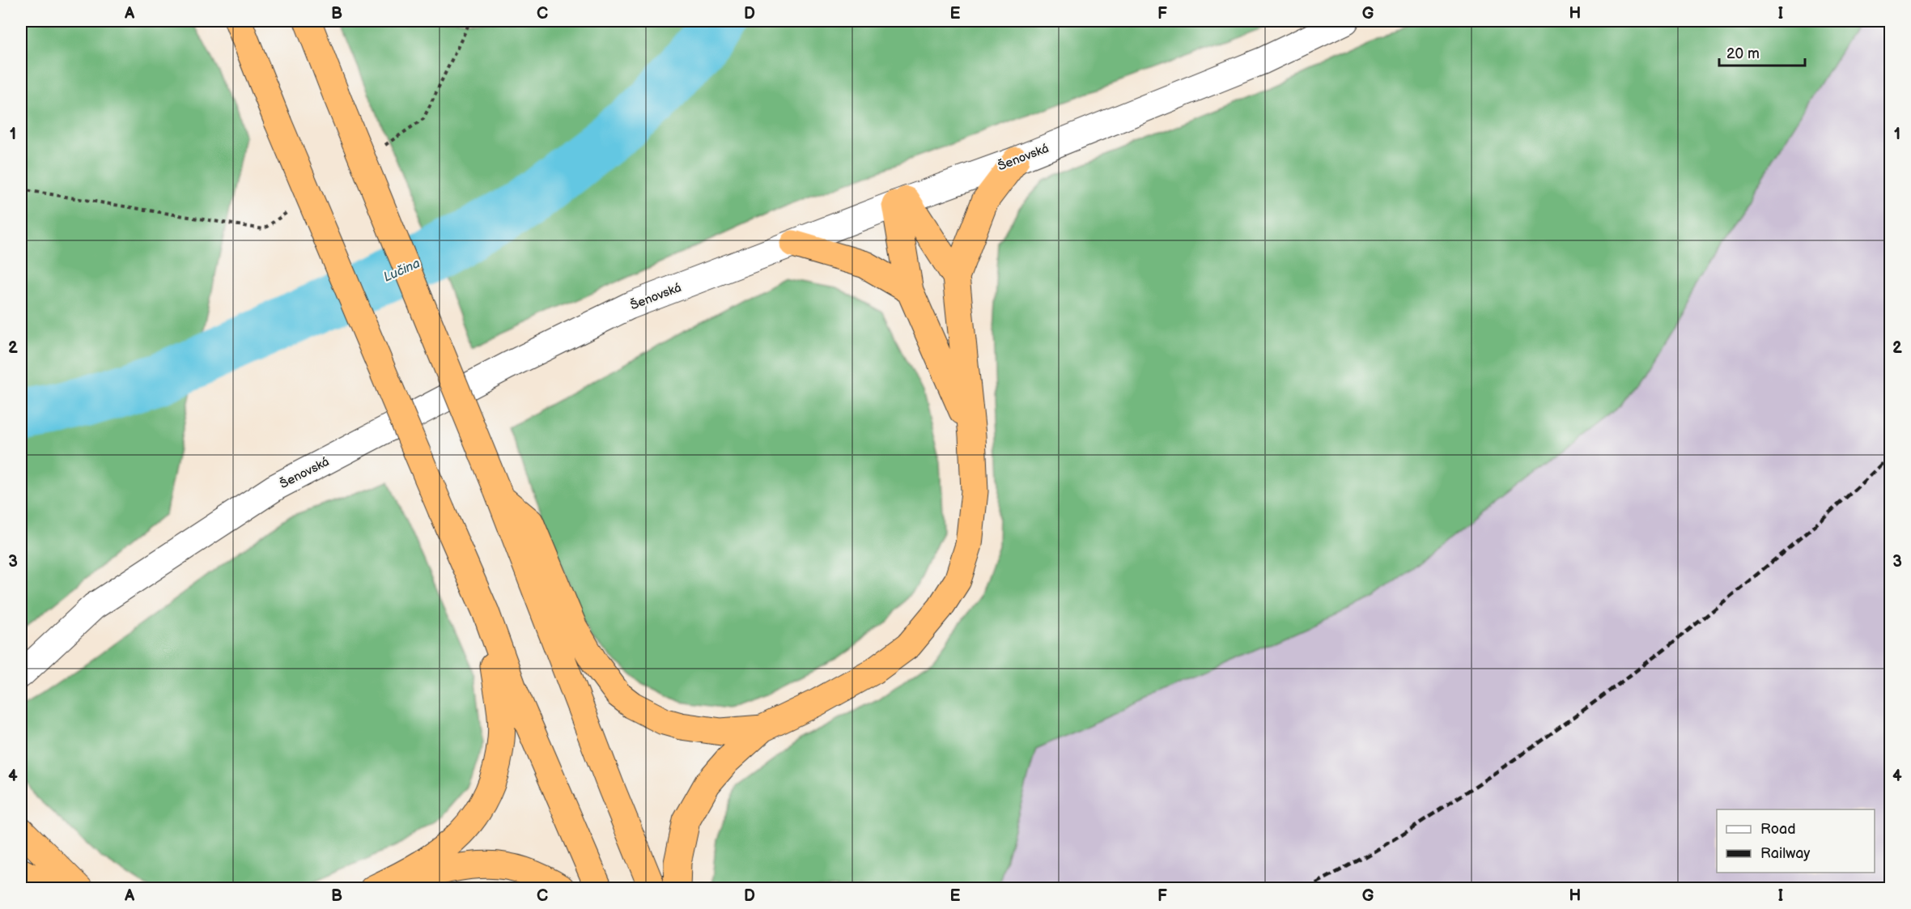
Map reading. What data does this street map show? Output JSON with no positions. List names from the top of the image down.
{
  "streets": {
    "street": ["Šenovská"]
  },
  "water": ["Lučina"],
  "legend": ["Road", "Railway"],
  "scale_bar": "20 m",
  "grid": {
    "columns": [
      "A",
      "B",
      "C",
      "D",
      "E",
      "F",
      "G",
      "H",
      "I"
    ],
    "rows": [
      "1",
      "2",
      "3",
      "4"
    ]
  }
}
